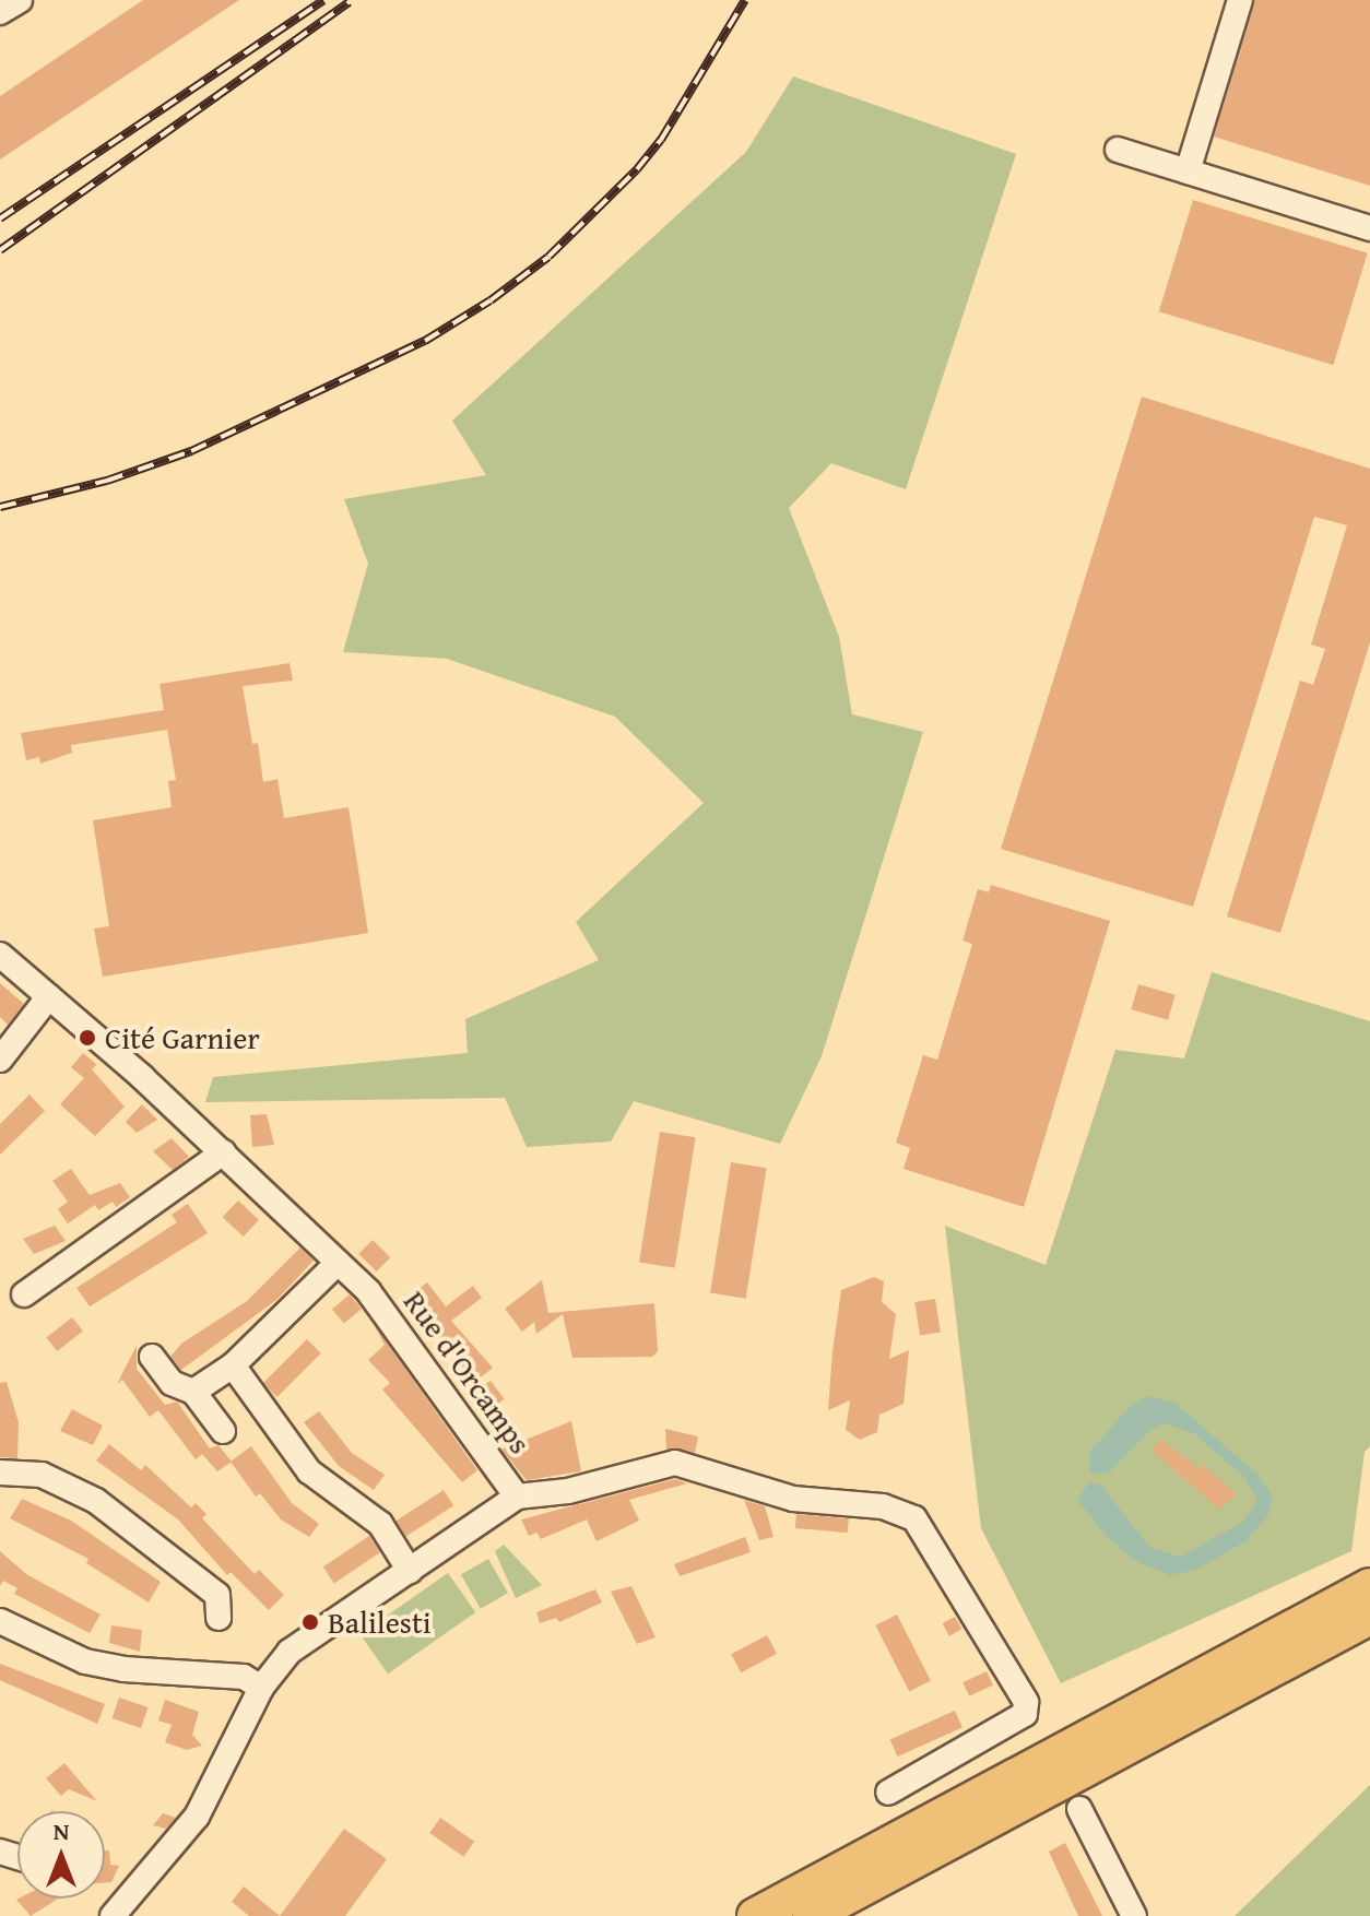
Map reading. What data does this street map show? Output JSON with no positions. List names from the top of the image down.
{
  "streets": {
    "street": ["Rue d'Orcamps"]
  },
  "places": ["Cité Garnier", "Balilesti"],
  "north": "top"
}
